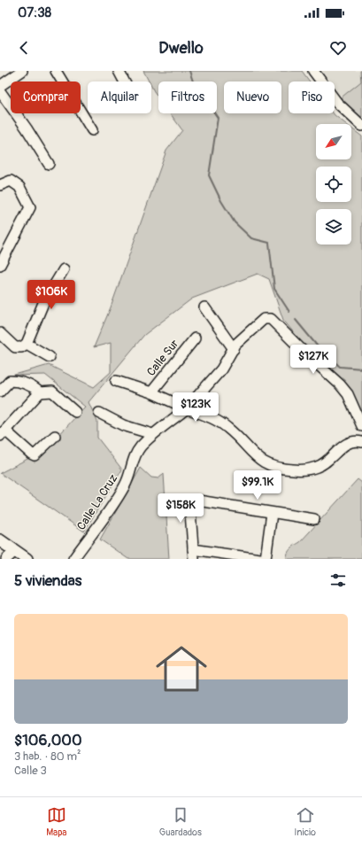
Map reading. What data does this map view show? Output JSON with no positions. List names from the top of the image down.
{
  "streets": {
    "street": ["Calle Sur", "Calle La Cruz"]
  },
  "north": "bottom left",
  "page": {
    "status": "07:38",
    "header": "Dwello",
    "chip": [
      "Comprar",
      "Alquilar",
      "Filtros",
      "Nuevo",
      "Piso"
    ],
    "price": [
      "$106K",
      "$127K",
      "$123K",
      "$99.1K",
      "$158K"
    ],
    "heading": "5 viviendas",
    "list": [
      {
        "name": "$106,000",
        "note": "3 hab. · 80 m² · Calle 3"
      }
    ],
    "tabs": ["Mapa", "Guardados", "Inicio"]
  }
}
